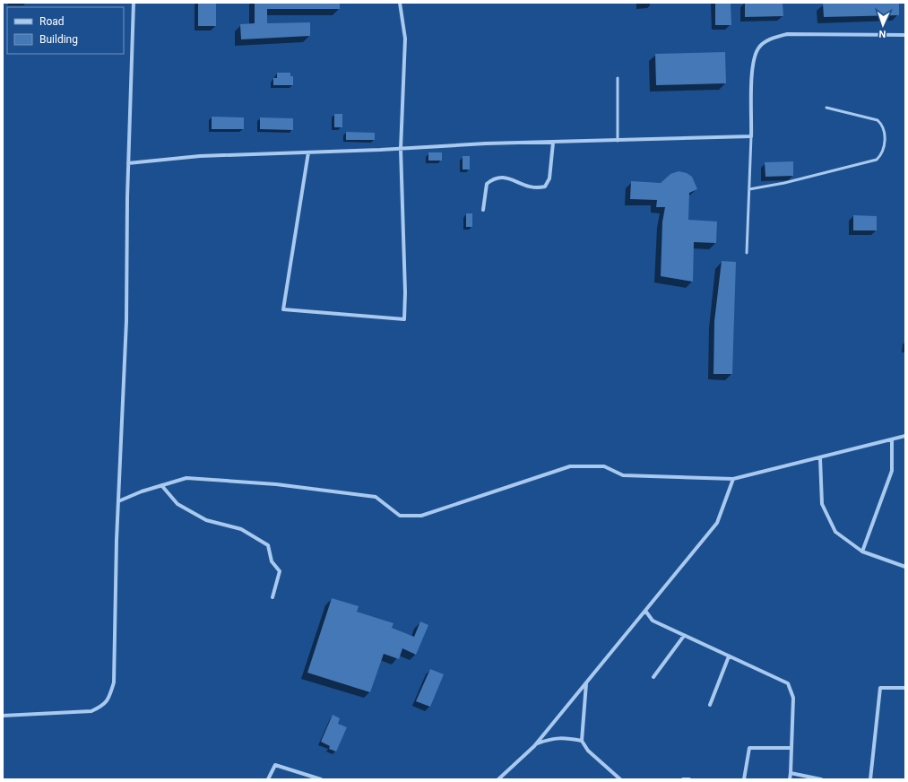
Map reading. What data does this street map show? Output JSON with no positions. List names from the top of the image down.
{
  "legend": ["Road", "Building"],
  "north": "bottom"
}
